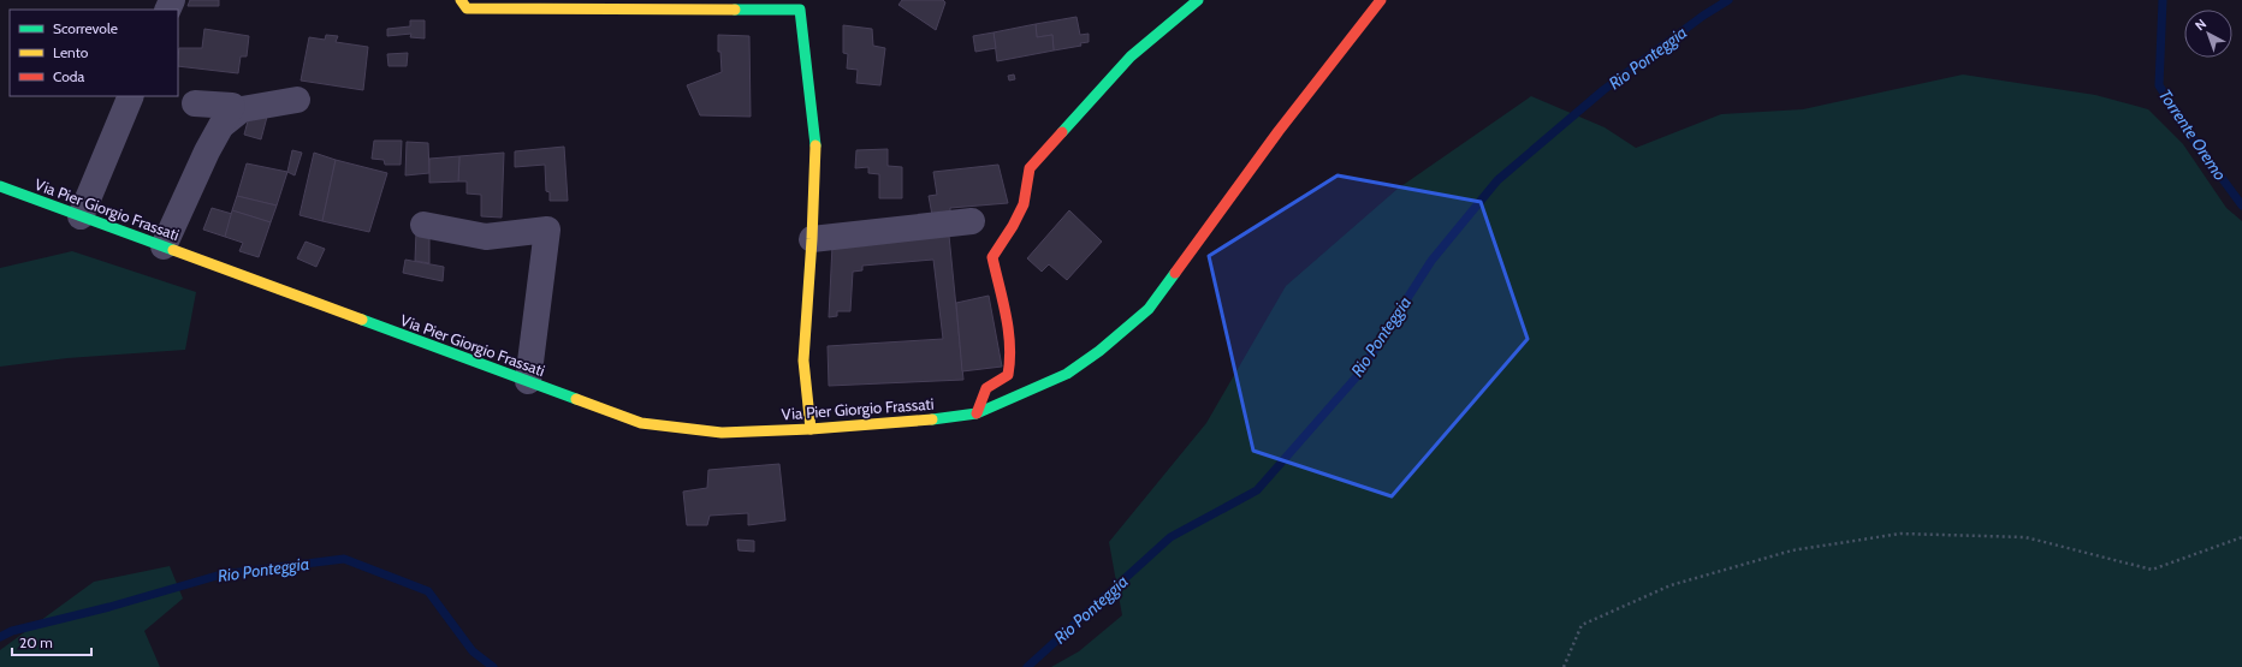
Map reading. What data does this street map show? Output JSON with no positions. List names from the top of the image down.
{
  "streets": {
    "street": ["Via Pier Giorgio Frassati"]
  },
  "water": ["Rio Ponteggia", "Torrente Oremo"],
  "legend": ["Scorrevole", "Lento", "Coda"],
  "scale_bar": "20 m",
  "north": "top left"
}
